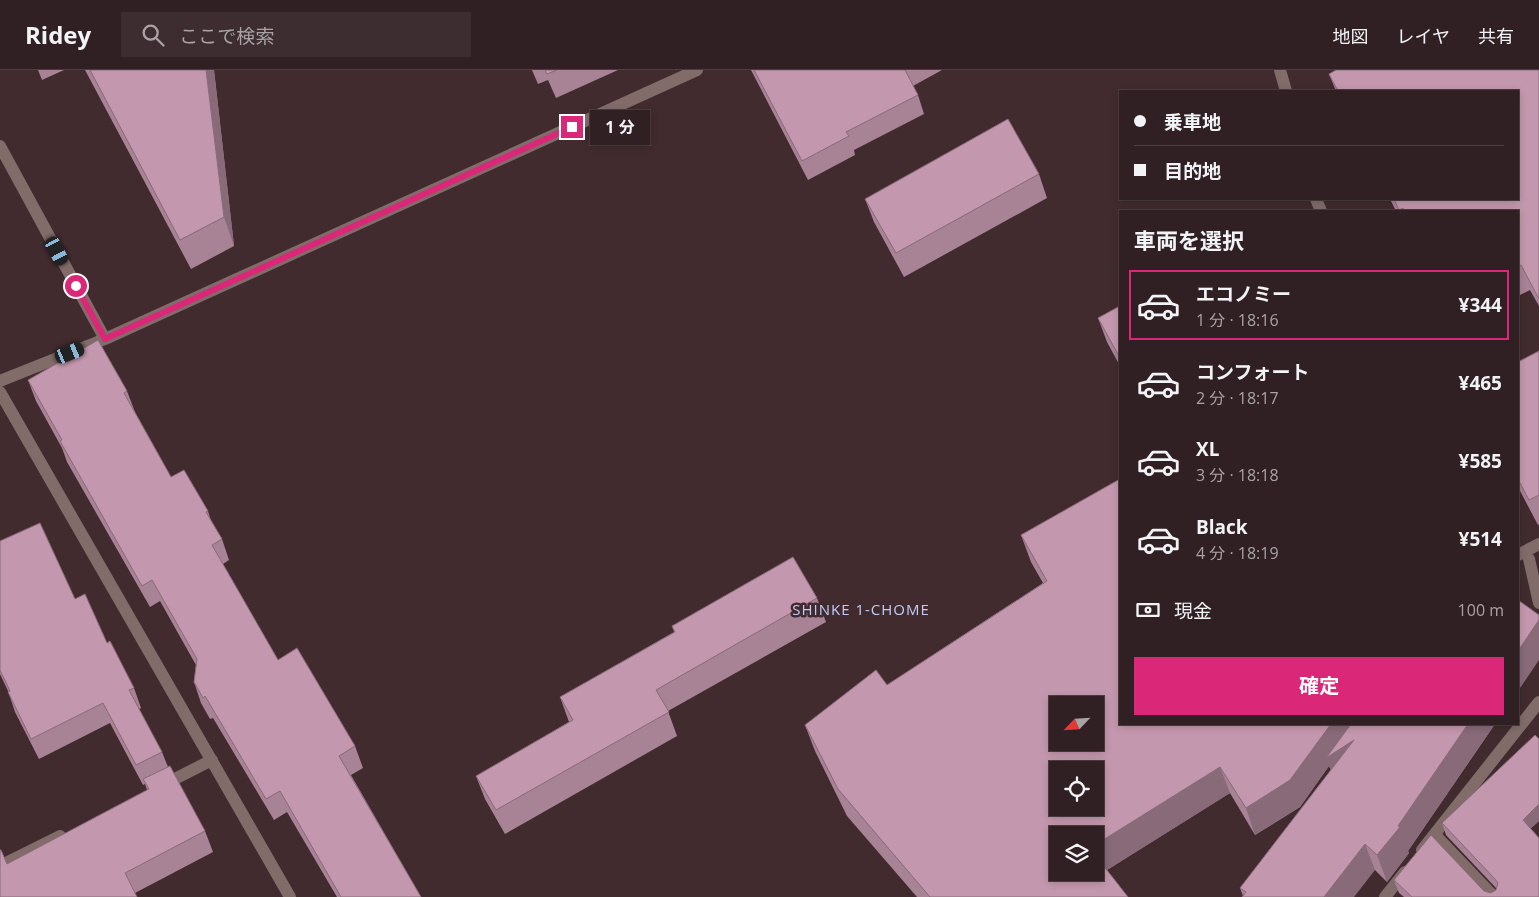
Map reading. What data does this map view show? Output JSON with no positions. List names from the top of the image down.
{
  "districts": ["SHINKE 1-CHOME"],
  "north": "bottom left",
  "page": {
    "header": "Ridey",
    "search": "ここで検索",
    "nav": ["地図", "レイヤ", "共有"],
    "banner": ["乗車地", "目的地"],
    "bubble": "1 分",
    "heading": "車両を選択",
    "list": [
      {
        "name": "エコノミー",
        "note": "1 分 · 18:16",
        "value": "¥344"
      },
      {
        "name": "コンフォート",
        "note": "2 分 · 18:17",
        "value": "¥465"
      },
      {
        "name": "XL",
        "note": "3 分 · 18:18",
        "value": "¥585"
      },
      {
        "name": "Black",
        "note": "4 分 · 18:19",
        "value": "¥514"
      }
    ],
    "pay": ["現金", "100 m"],
    "buttons": "確定"
  }
}
